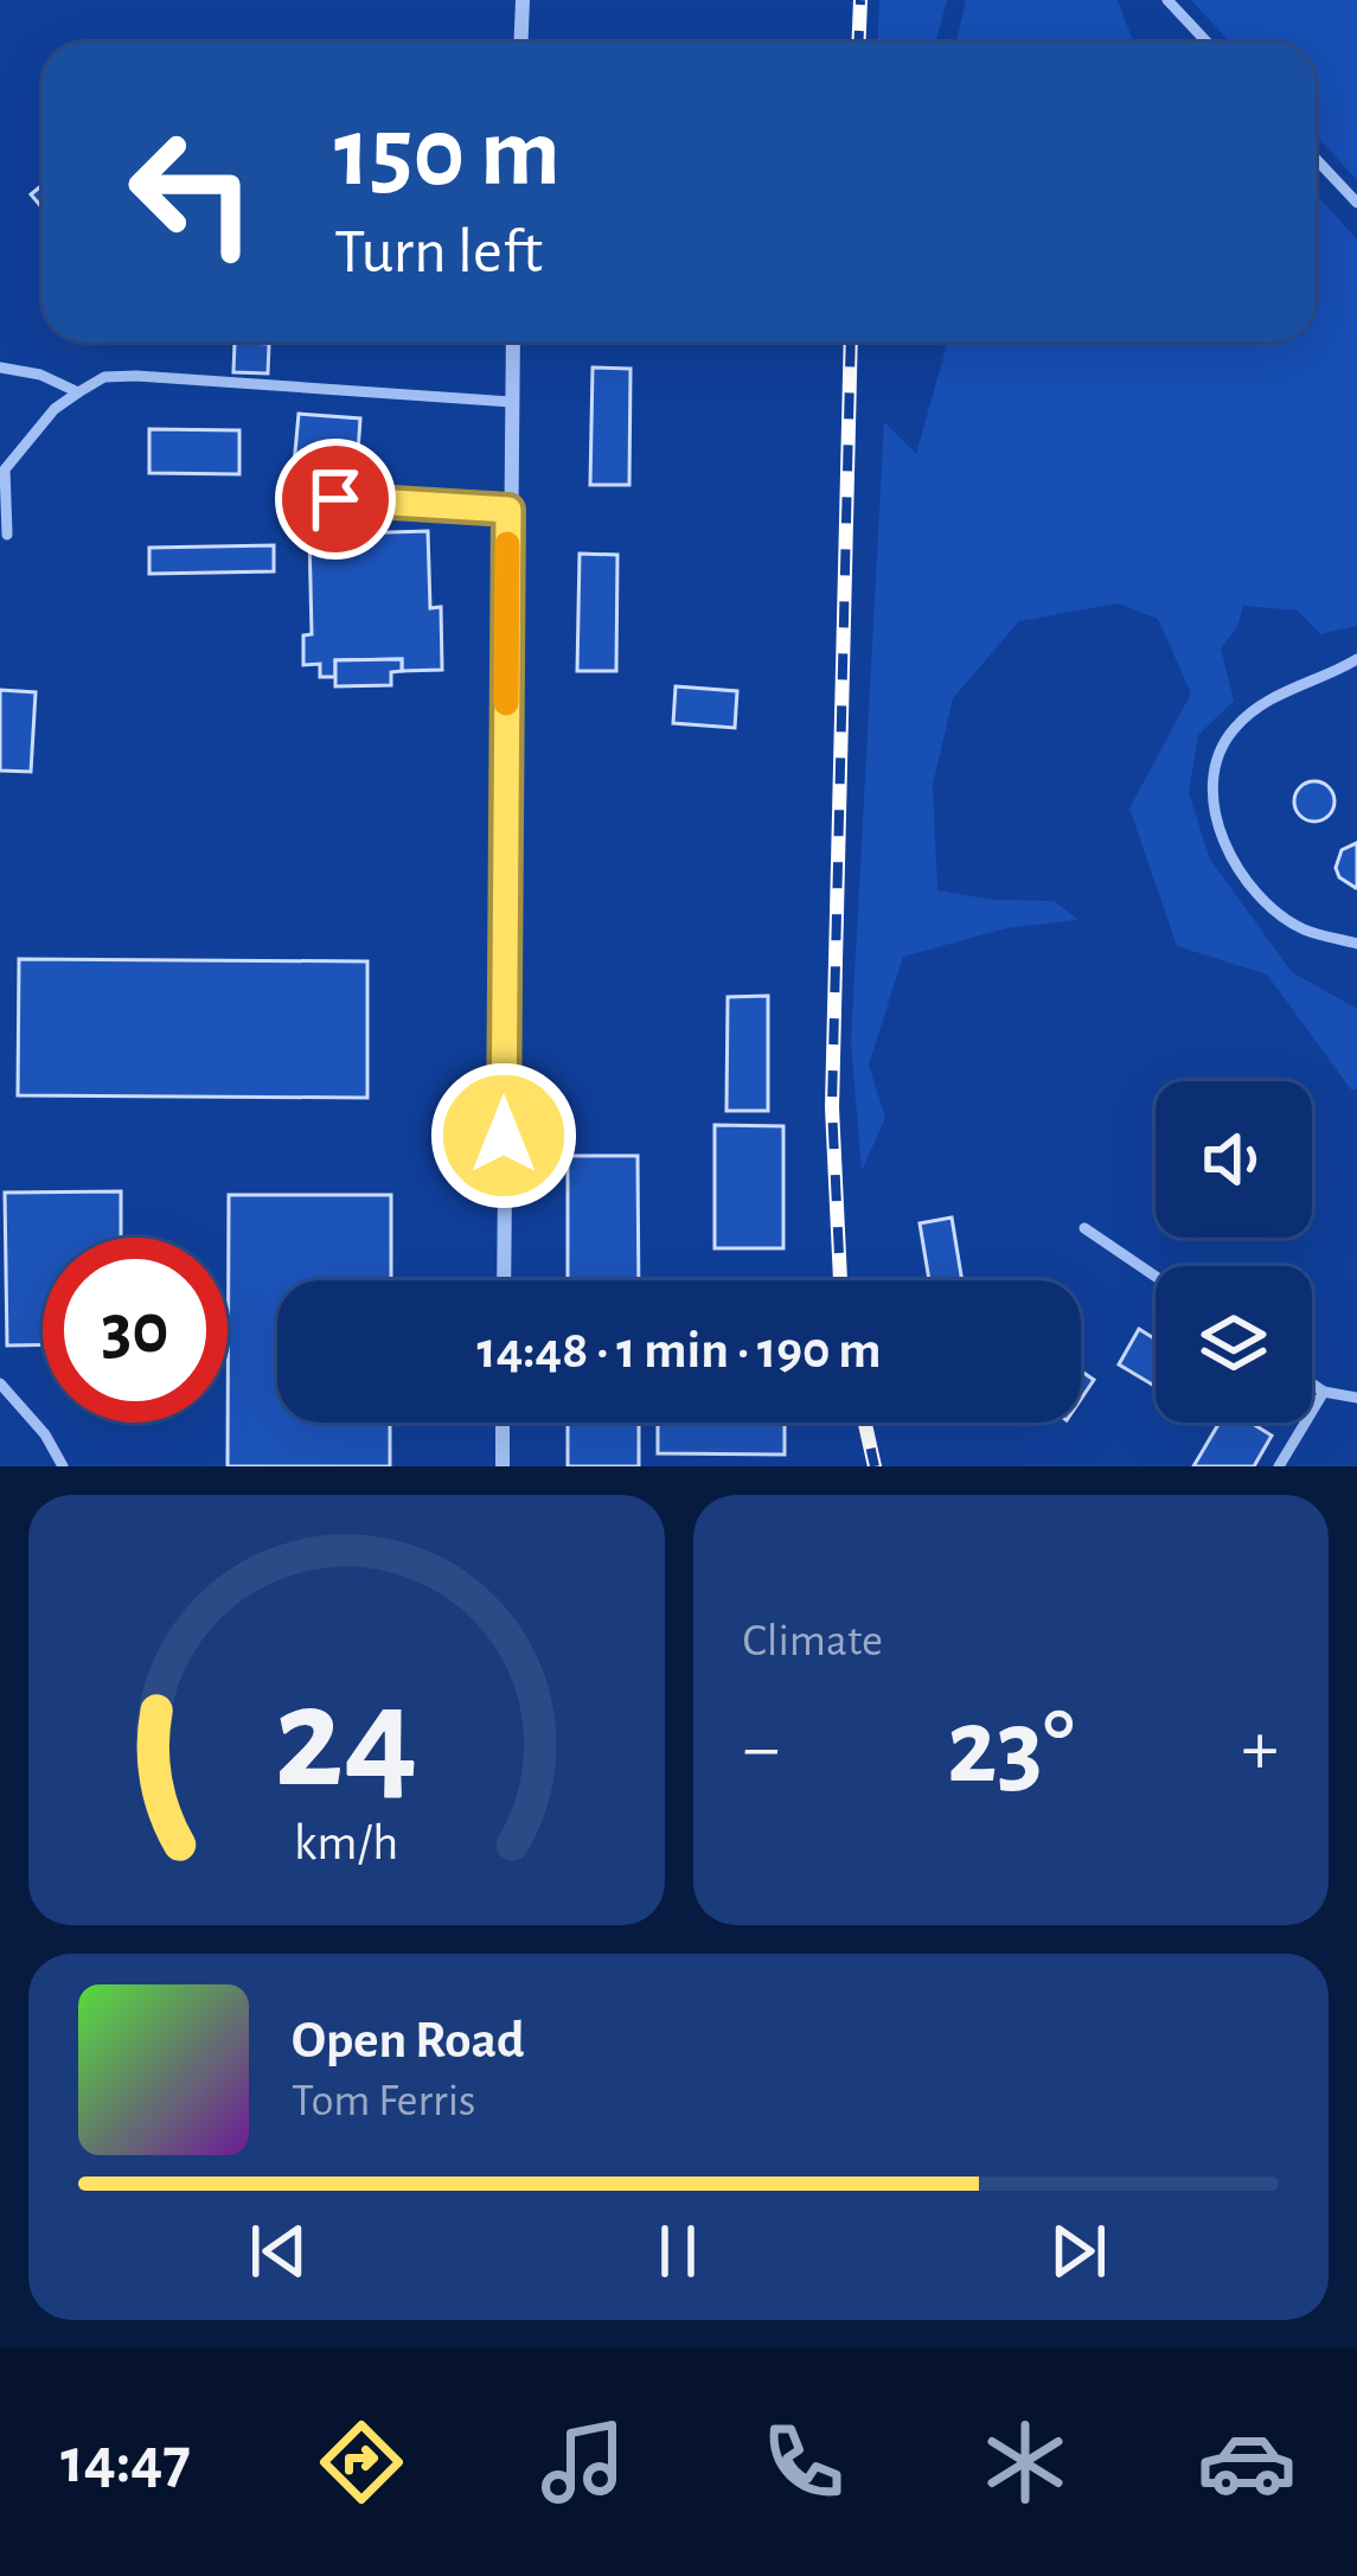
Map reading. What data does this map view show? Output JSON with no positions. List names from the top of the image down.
{
  "page": {
    "turn": ["150 m", "Turn left"],
    "limit": "30",
    "trip": "14:48 · 1 min · 190 m",
    "tile": "Climate",
    "heat": ["−", "23°", "+"],
    "song": ["Open Road", "Tom Ferris"],
    "tabs": "14:47",
    "gauge": ["24", "km/h"]
  }
}
